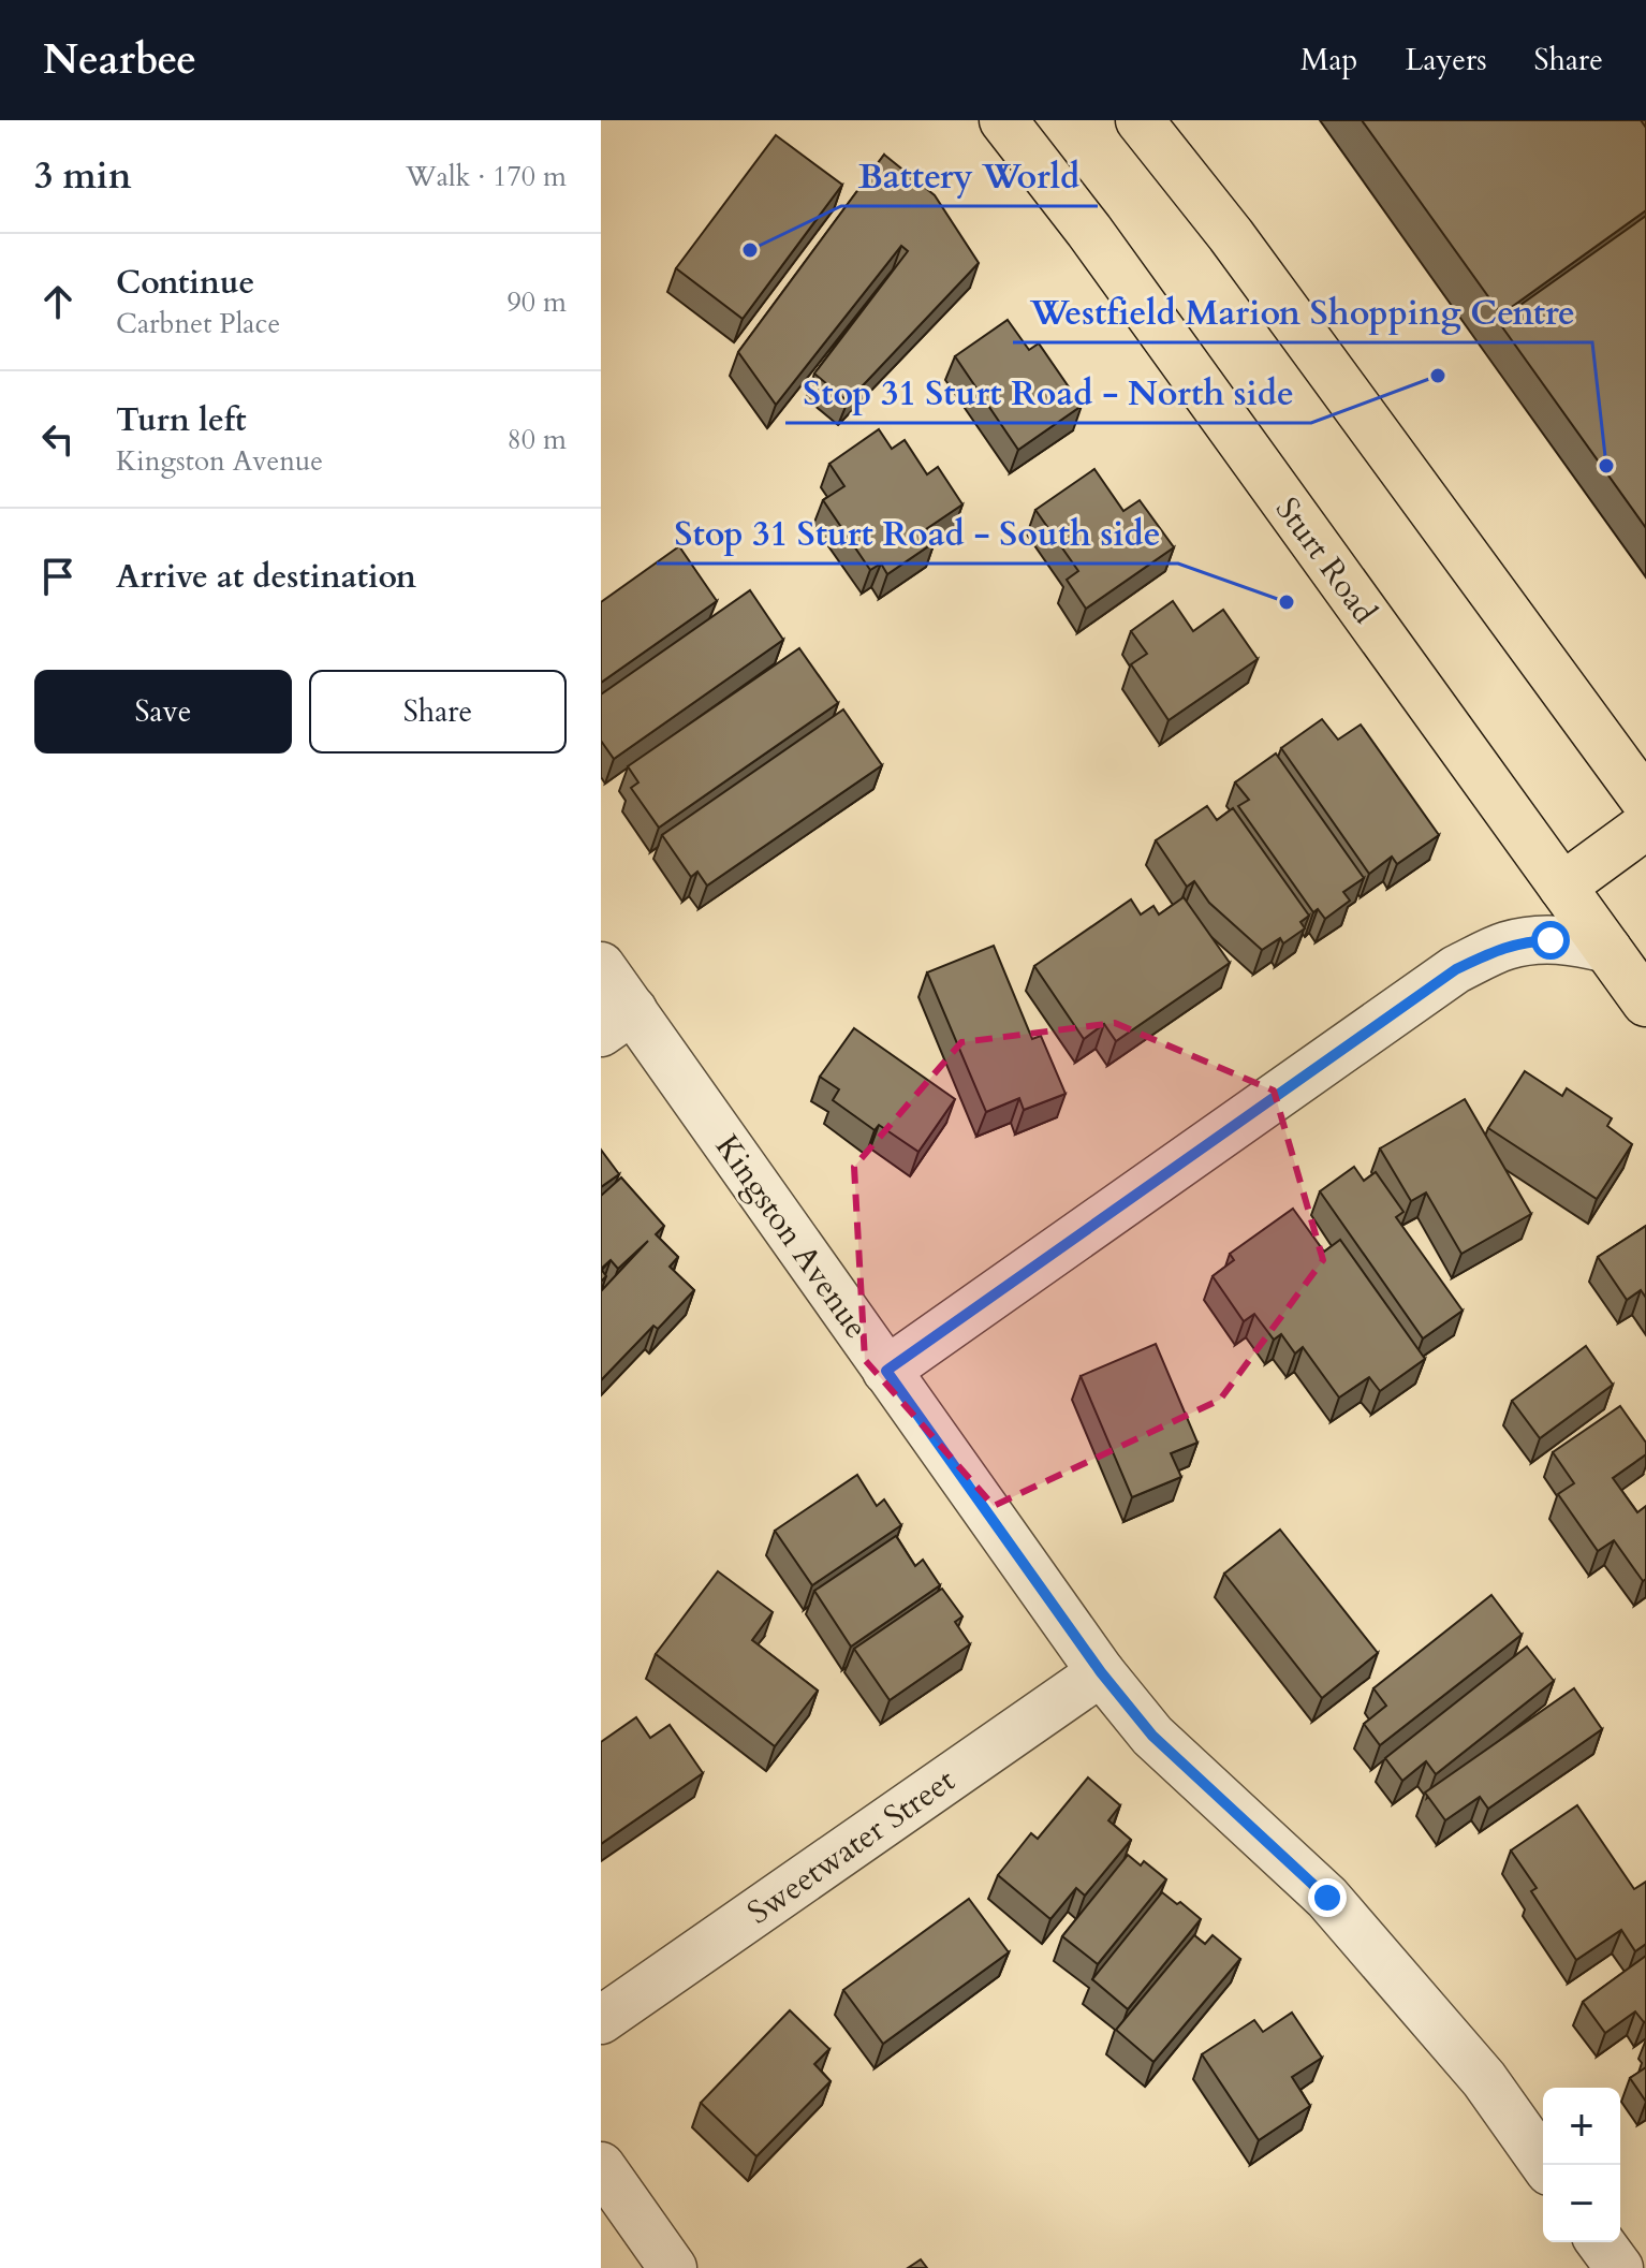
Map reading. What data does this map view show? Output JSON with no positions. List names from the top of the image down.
{
  "streets": {
    "main road": ["Sturt Road"],
    "street": ["Kingston Avenue", "Sweetwater Street"]
  },
  "crossings": [
    ["Kingston Avenue", "Sweetwater Street"]
  ],
  "places": [
    "Battery World",
    "Stop 31 Sturt Road - North side",
    "Westfield Marion Shopping Centre",
    "Stop 31 Sturt Road - South side"
  ],
  "page": {
    "header": "Nearbee",
    "nav": ["Map", "Layers", "Share"],
    "heading": ["3 min", "Walk · 170 m"],
    "list": [
      ["Continue", "Carbnet Place", "90 m"],
      ["Turn left", "Kingston Avenue", "80 m"],
      "Arrive at destination"
    ],
    "buttons": ["Save", "Share"],
    "map_buttons": ["+", "−"]
  }
}
